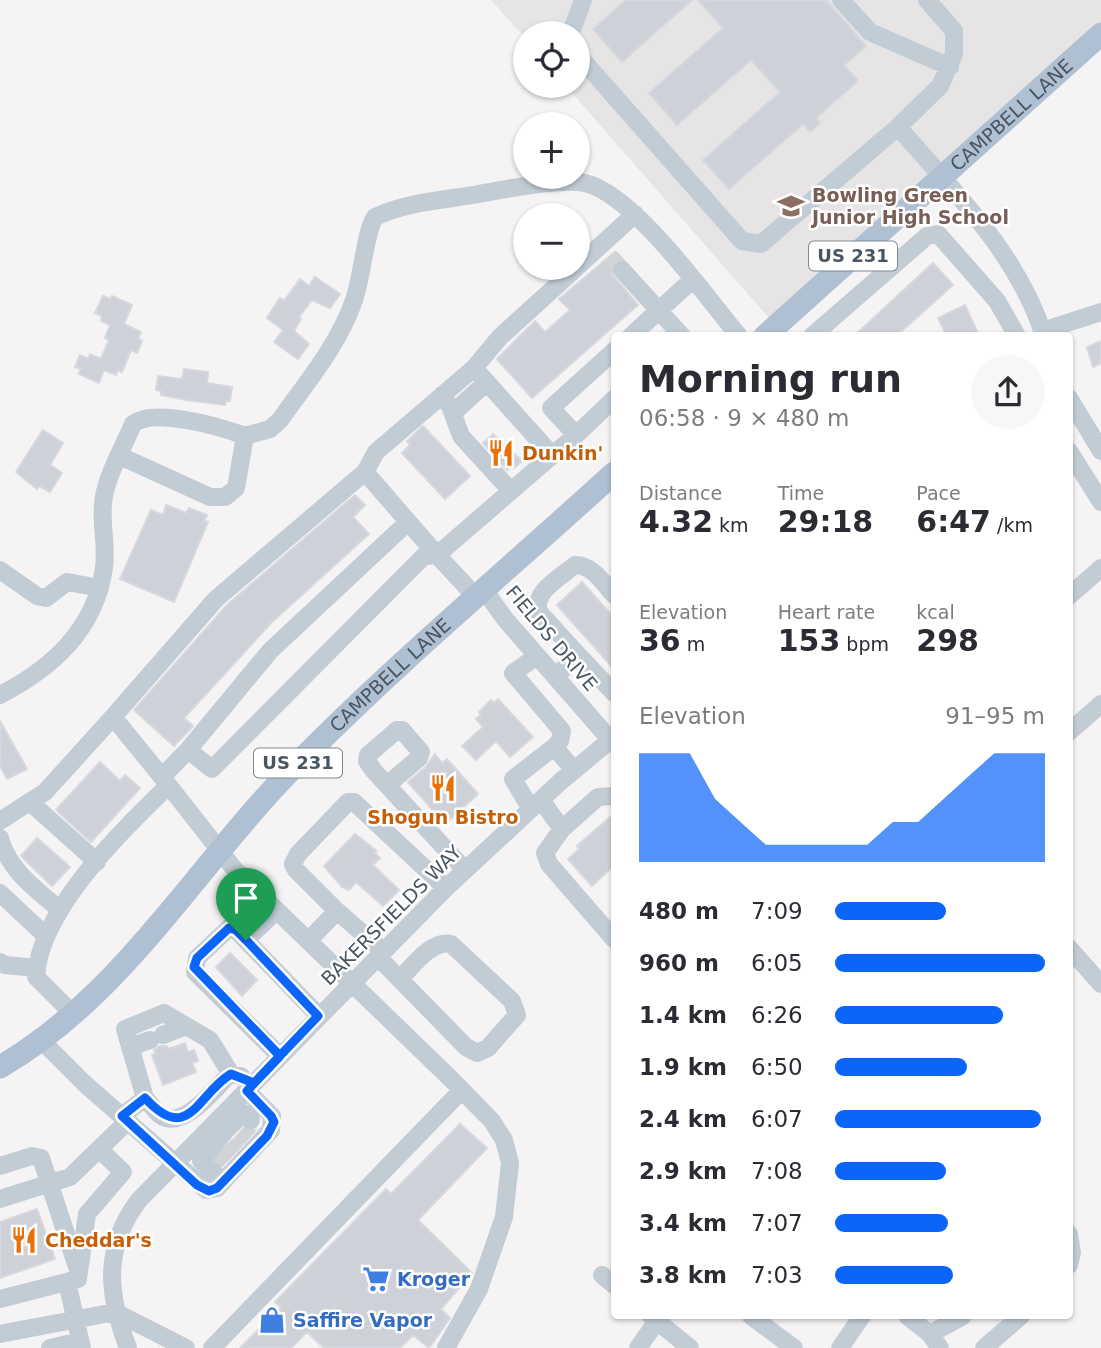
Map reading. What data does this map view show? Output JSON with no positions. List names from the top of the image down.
{
  "streets": {
    "main road": ["CAMPBELL LANE", "US 231"],
    "street": ["FIELDS DRIVE", "BAKERSFIELDS WAY"]
  },
  "crossings": [
    ["CAMPBELL LANE", "FIELDS DRIVE"]
  ],
  "places": {
    "school or university": ["Bowling Green Junior High School"],
    "restaurant": ["Dunkin'", "Shogun Bistro", "Cheddar's"],
    "supermarket": ["Kroger"],
    "shop": ["Saffire Vapor"]
  },
  "page": {
    "map_buttons": ["+", "−"],
    "heading": ["Morning run", "06:58 · 9 × 480 m"],
    "stats": [
      ["Distance", "4.32 km"],
      ["Time", "29:18"],
      ["Pace", "6:47 /km"],
      ["Elevation", "36 m"],
      ["Heart rate", "153 bpm"],
      ["kcal", "298"]
    ],
    "chart": ["Elevation", "91–95 m"],
    "list": [
      {
        "name": "480 m",
        "note": "7:09"
      },
      {
        "name": "960 m",
        "note": "6:05"
      },
      {
        "name": "1.4 km",
        "note": "6:26"
      },
      {
        "name": "1.9 km",
        "note": "6:50"
      },
      {
        "name": "2.4 km",
        "note": "6:07"
      },
      {
        "name": "2.9 km",
        "note": "7:08"
      },
      {
        "name": "3.4 km",
        "note": "7:07"
      },
      {
        "name": "3.8 km",
        "note": "7:03"
      }
    ]
  }
}
